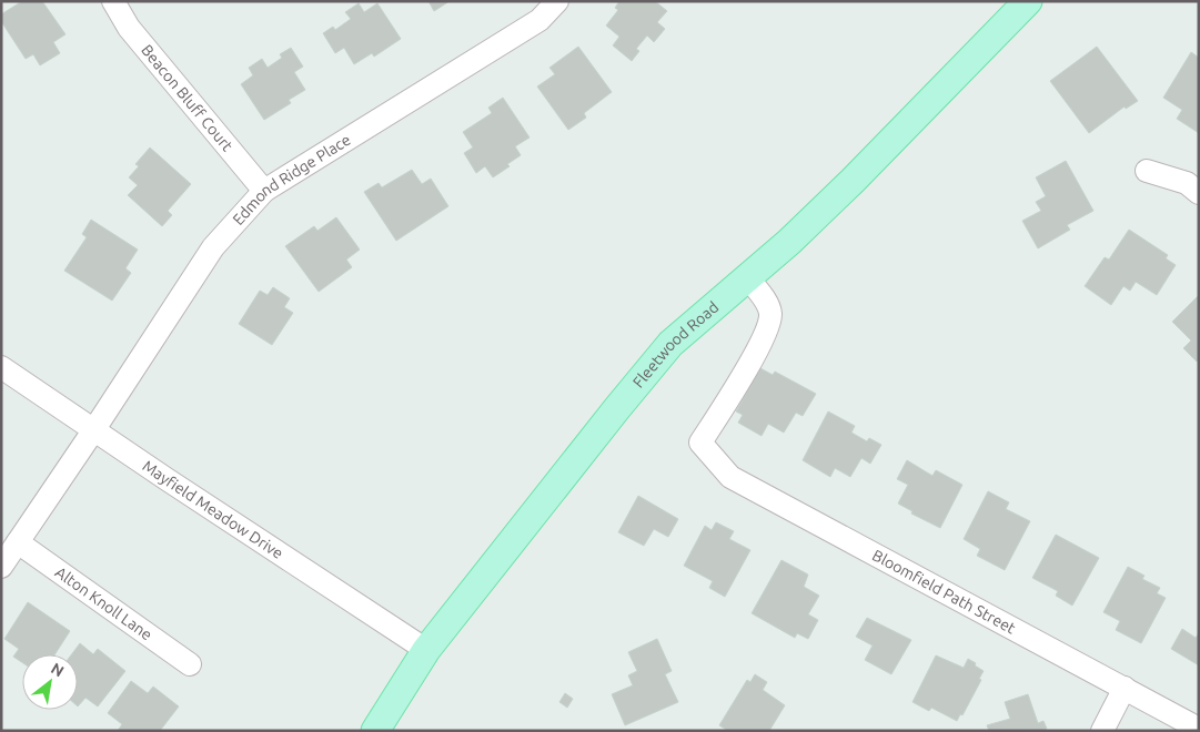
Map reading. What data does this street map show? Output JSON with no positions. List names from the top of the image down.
{
  "streets": {
    "main road": ["Fleetwood Road"],
    "street": [
      "Beacon Bluff Court",
      "Edmond Ridge Place",
      "Mayfield Meadow Drive",
      "Bloomfield Path Street",
      "Alton Knoll Lane"
    ]
  },
  "crossings": [
    ["Beacon Bluff Court", "Edmond Ridge Place"],
    ["Edmond Ridge Place", "Mayfield Meadow Drive"],
    ["Edmond Ridge Place", "Alton Knoll Lane"],
    ["Fleetwood Road", "Mayfield Meadow Drive"],
    ["Fleetwood Road", "Bloomfield Path Street"]
  ],
  "north": "top right"
}
